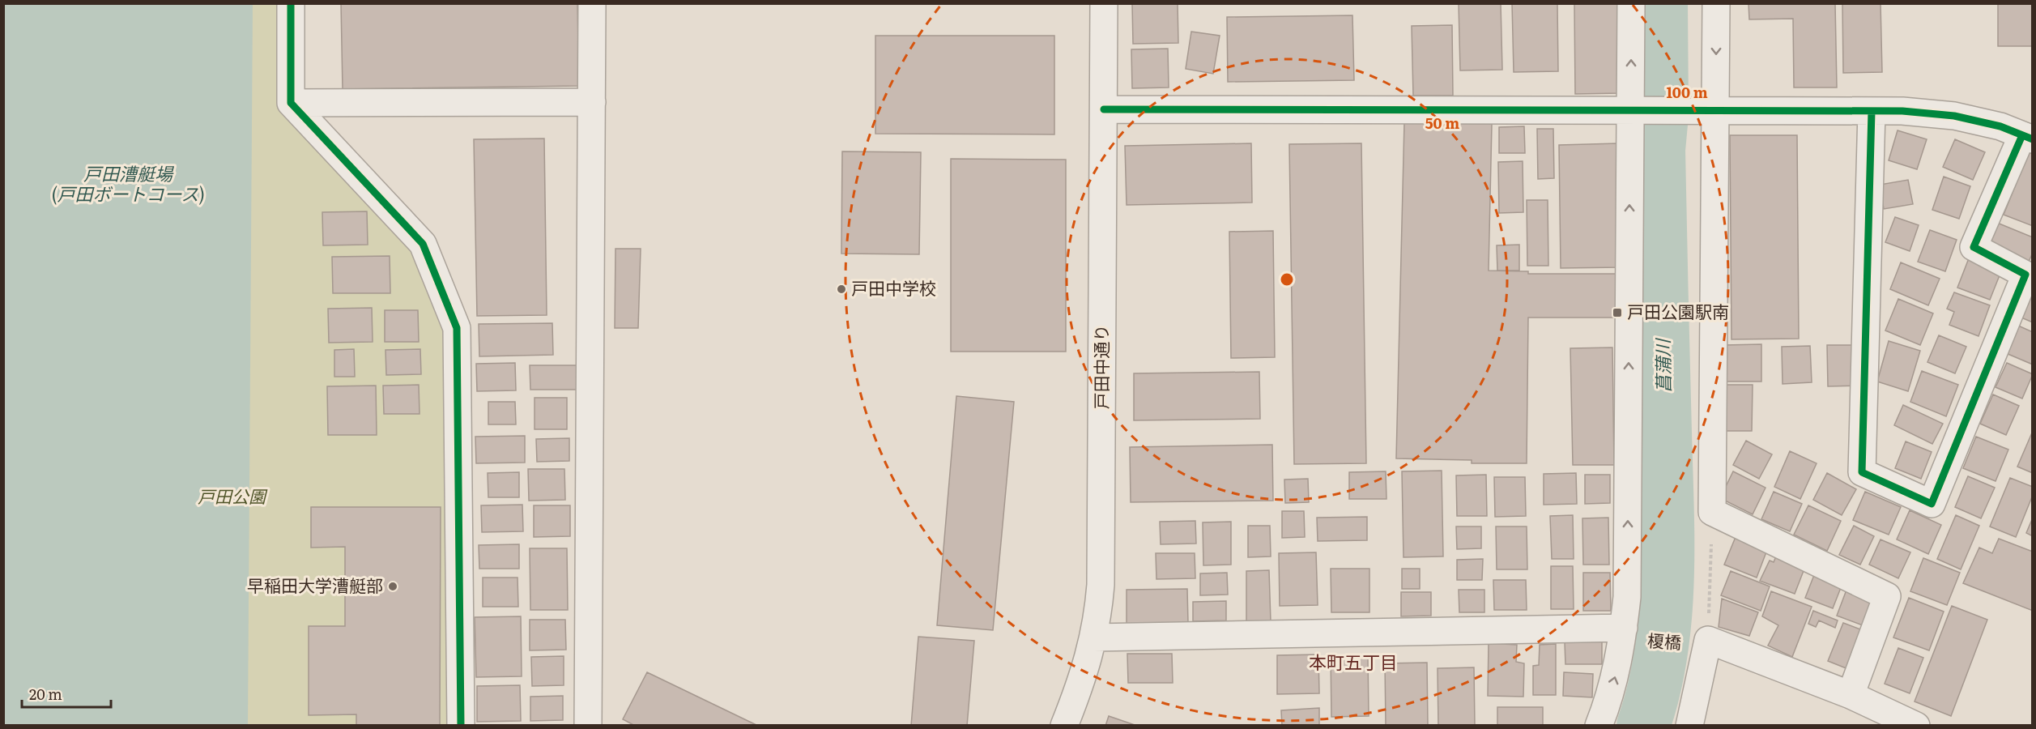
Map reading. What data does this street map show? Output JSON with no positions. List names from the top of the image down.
{
  "streets": {
    "street": ["戸田中通り"],
    "path": ["榎橋"]
  },
  "districts": ["本町五丁目"],
  "water": ["戸田漕艇場 (戸田ボートコース)", "菖蒲川"],
  "parks": ["戸田公園"],
  "places": {
    "other": ["戸田中学校", "早稲田大学漕艇部"],
    "transit": ["戸田公園駅南"]
  },
  "scale_bar": "20 m",
  "rings": ["100 m", "50 m"]
}
